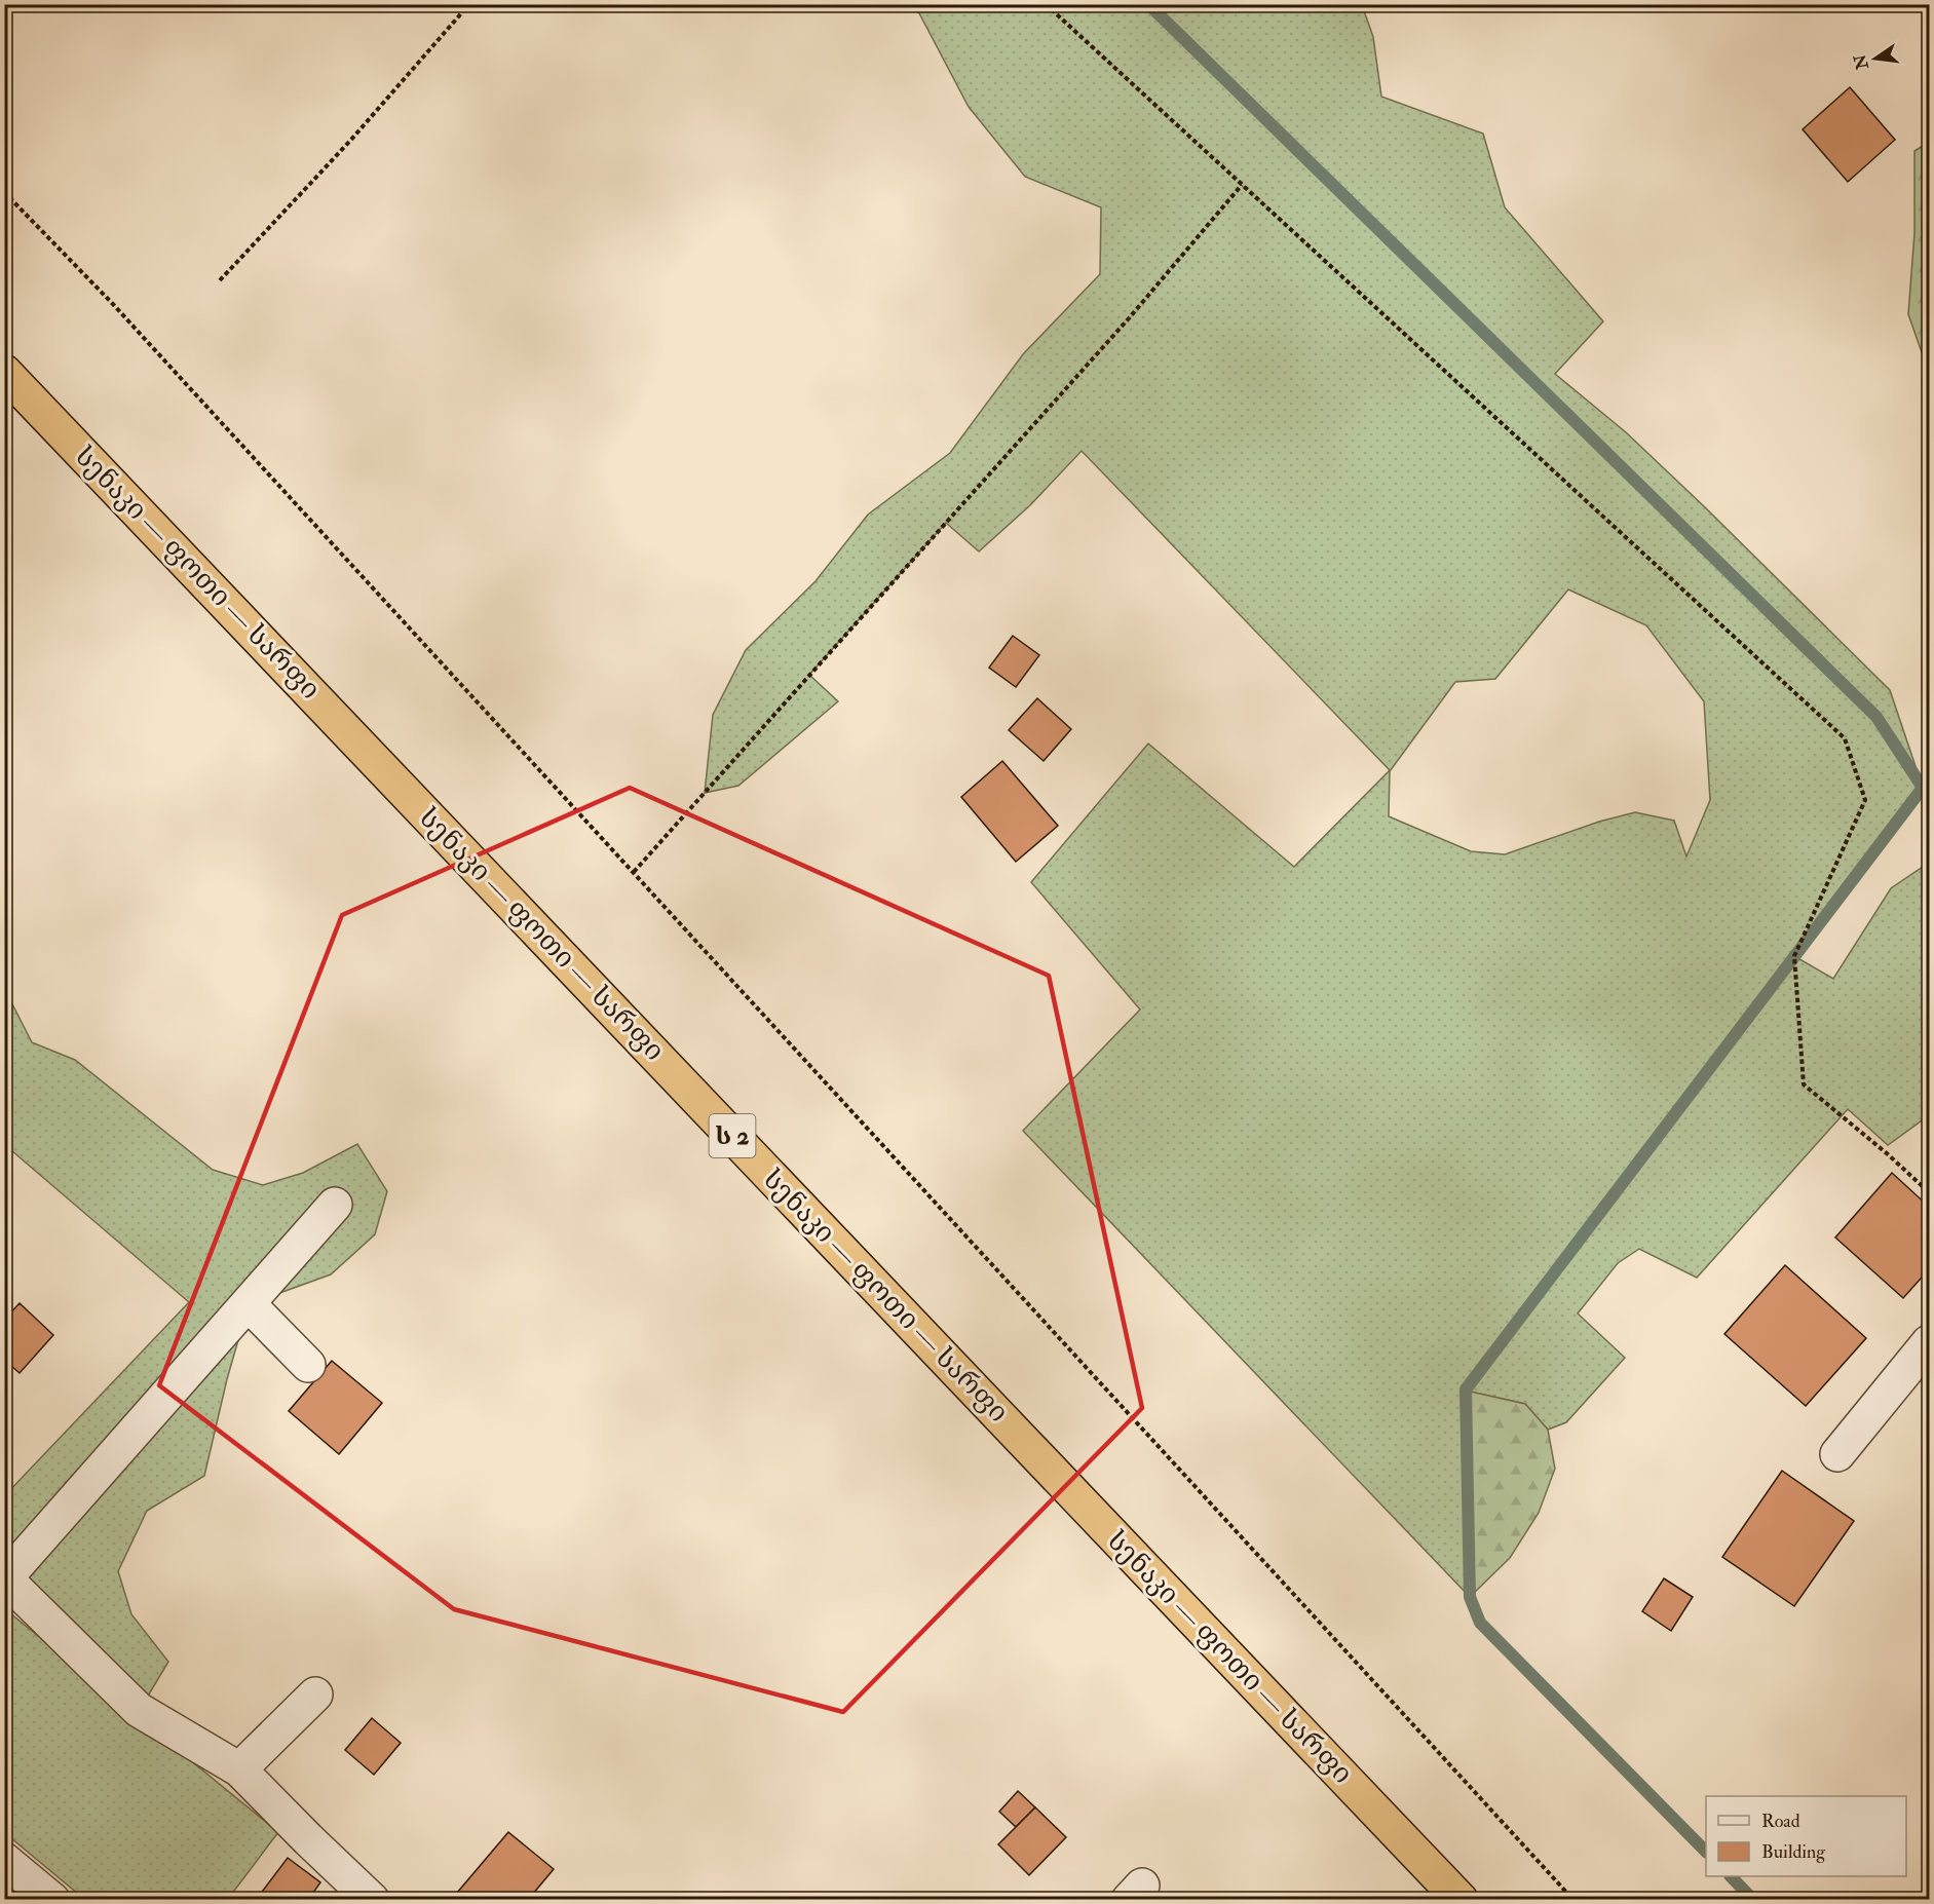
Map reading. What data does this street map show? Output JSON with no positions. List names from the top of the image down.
{
  "streets": {
    "highway": ["სენაკი — ფოთი — სარფი", "ს 2"]
  },
  "legend": ["Road", "Building"],
  "north": "left"
}
